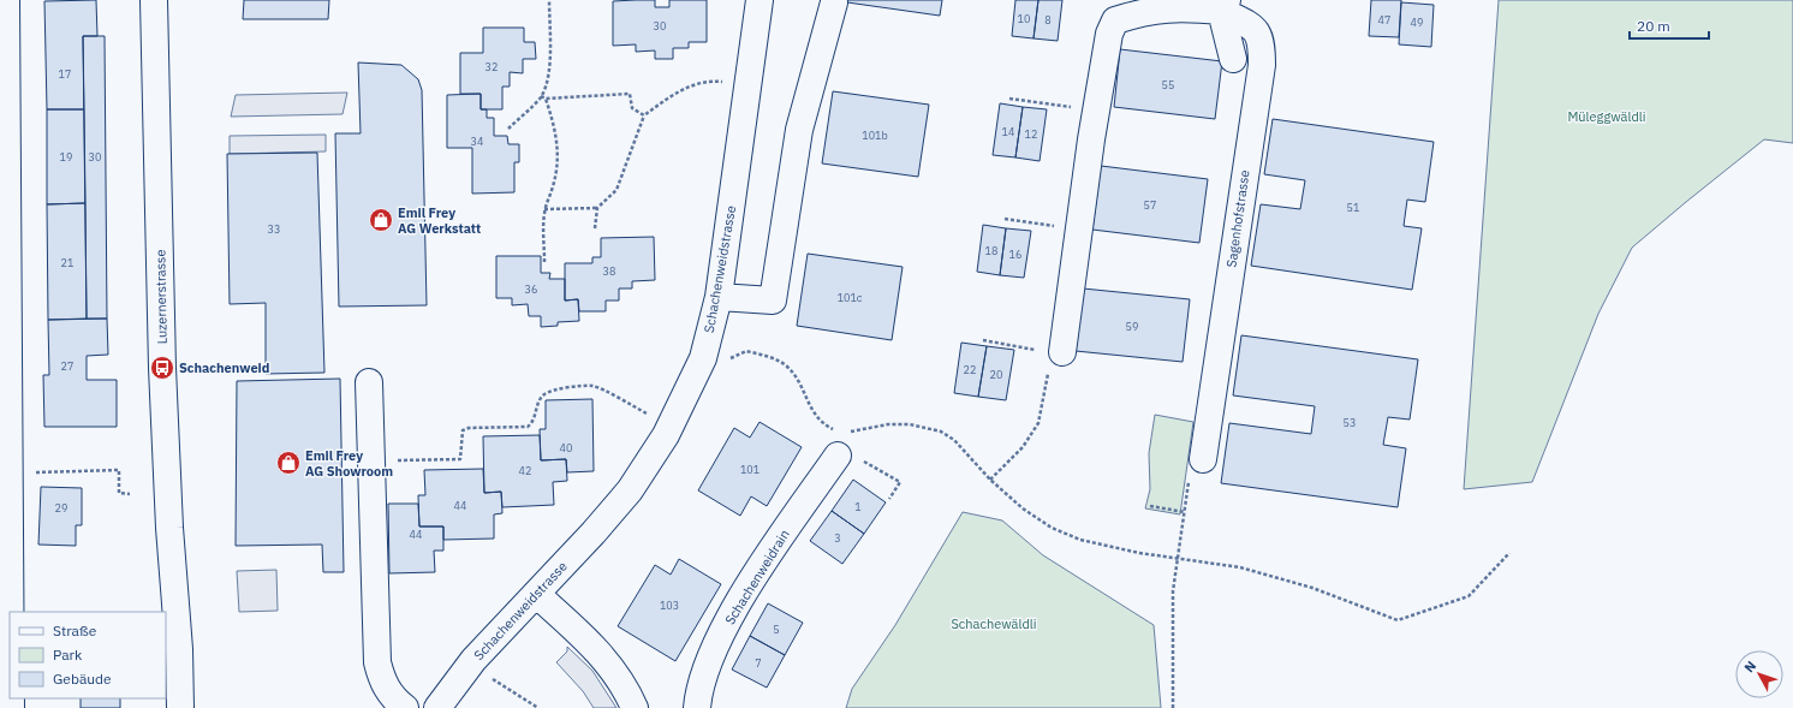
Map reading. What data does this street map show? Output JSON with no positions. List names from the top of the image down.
{
  "streets": {
    "street": [
      "Sagenhofstrasse",
      "Schachenweidstrasse",
      "Luzernerstrasse",
      "Schachenweidrain"
    ]
  },
  "parks": ["Müleggwäldli", "Schachewäldli"],
  "places": {
    "shop": ["Emil Frey AG Werkstatt", "Emil Frey AG Showroom"],
    "bus stop": ["Schachenweid"]
  },
  "house_numbers": [
    "10",
    "8",
    "47",
    "49",
    "30",
    "32",
    "17",
    "55",
    "14",
    "12",
    "101b",
    "34",
    "19",
    "30",
    "57",
    "51",
    "33",
    "18",
    "16",
    "21",
    "38",
    "36",
    "101c",
    "59",
    "27",
    "22",
    "20",
    "53",
    "40",
    "101",
    "42",
    "44",
    "1",
    "29",
    "44",
    "3",
    "103",
    "5",
    "7"
  ],
  "legend": ["Straße", "Park", "Gebäude"],
  "scale_bar": "20 m",
  "north": "top left"
}
